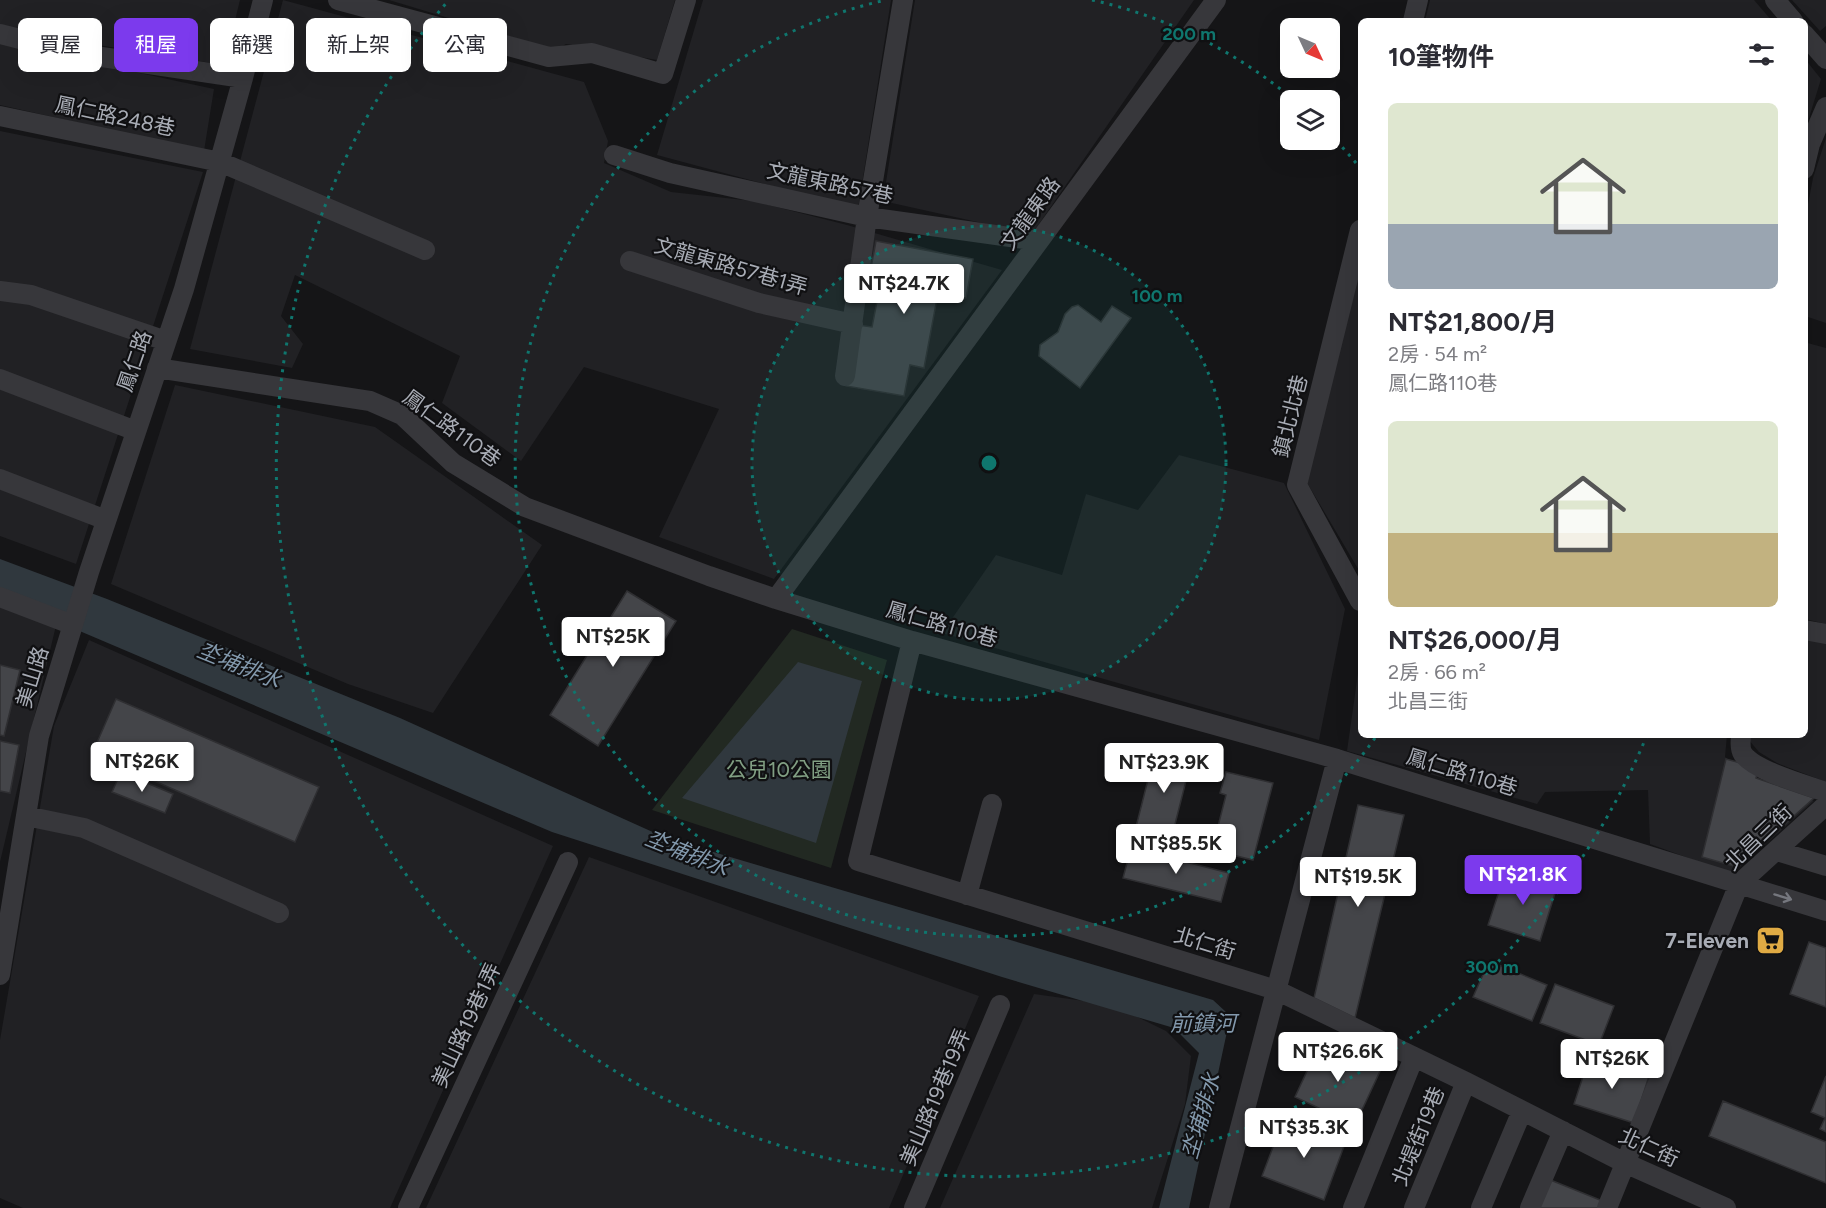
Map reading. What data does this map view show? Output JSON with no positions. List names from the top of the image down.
{
  "streets": {
    "street": [
      "鳳仁路248巷",
      "文龍東路57巷",
      "文龍東路",
      "文龍東路57巷1弄",
      "鳳仁路",
      "鎮北北巷",
      "鳳仁路110巷",
      "美山路",
      "北昌三街",
      "北仁街",
      "美山路19巷1弄",
      "美山路19巷19弄",
      "北堤街19巷"
    ]
  },
  "crossings": [
    ["鳳仁路248巷", "鳳仁路"],
    ["文龍東路57巷", "文龍東路"],
    ["文龍東路", "鳳仁路110巷"],
    ["鳳仁路", "鳳仁路110巷"],
    ["鳳仁路", "美山路"],
    ["鳳仁路110巷", "北昌三街"],
    ["鳳仁路110巷", "北仁街"],
    ["北昌三街", "北仁街"],
    ["北仁街", "北堤街19巷"]
  ],
  "water": ["坔埔排水", "前鎮河"],
  "parks": ["公兒10公園"],
  "places": {
    "supermarket": ["7-Eleven"]
  },
  "north": "bottom right",
  "page": {
    "chip": [
      "買屋",
      "租屋",
      "篩選",
      "新上架",
      "公寓"
    ],
    "heading": "10筆物件",
    "list": [
      {
        "name": "NT$21,800/月",
        "note": "2房 · 54 m² · 鳳仁路110巷"
      },
      {
        "name": "NT$26,000/月",
        "note": "2房 · 66 m² · 北昌三街"
      }
    ],
    "price": [
      "NT$24.7K",
      "NT$25K",
      "NT$26K",
      "NT$23.9K",
      "NT$85.5K",
      "NT$21.8K",
      "NT$19.5K",
      "NT$26.6K",
      "NT$26K",
      "NT$35.3K"
    ]
  },
  "rings": ["200 m", "100 m", "300 m"]
}
